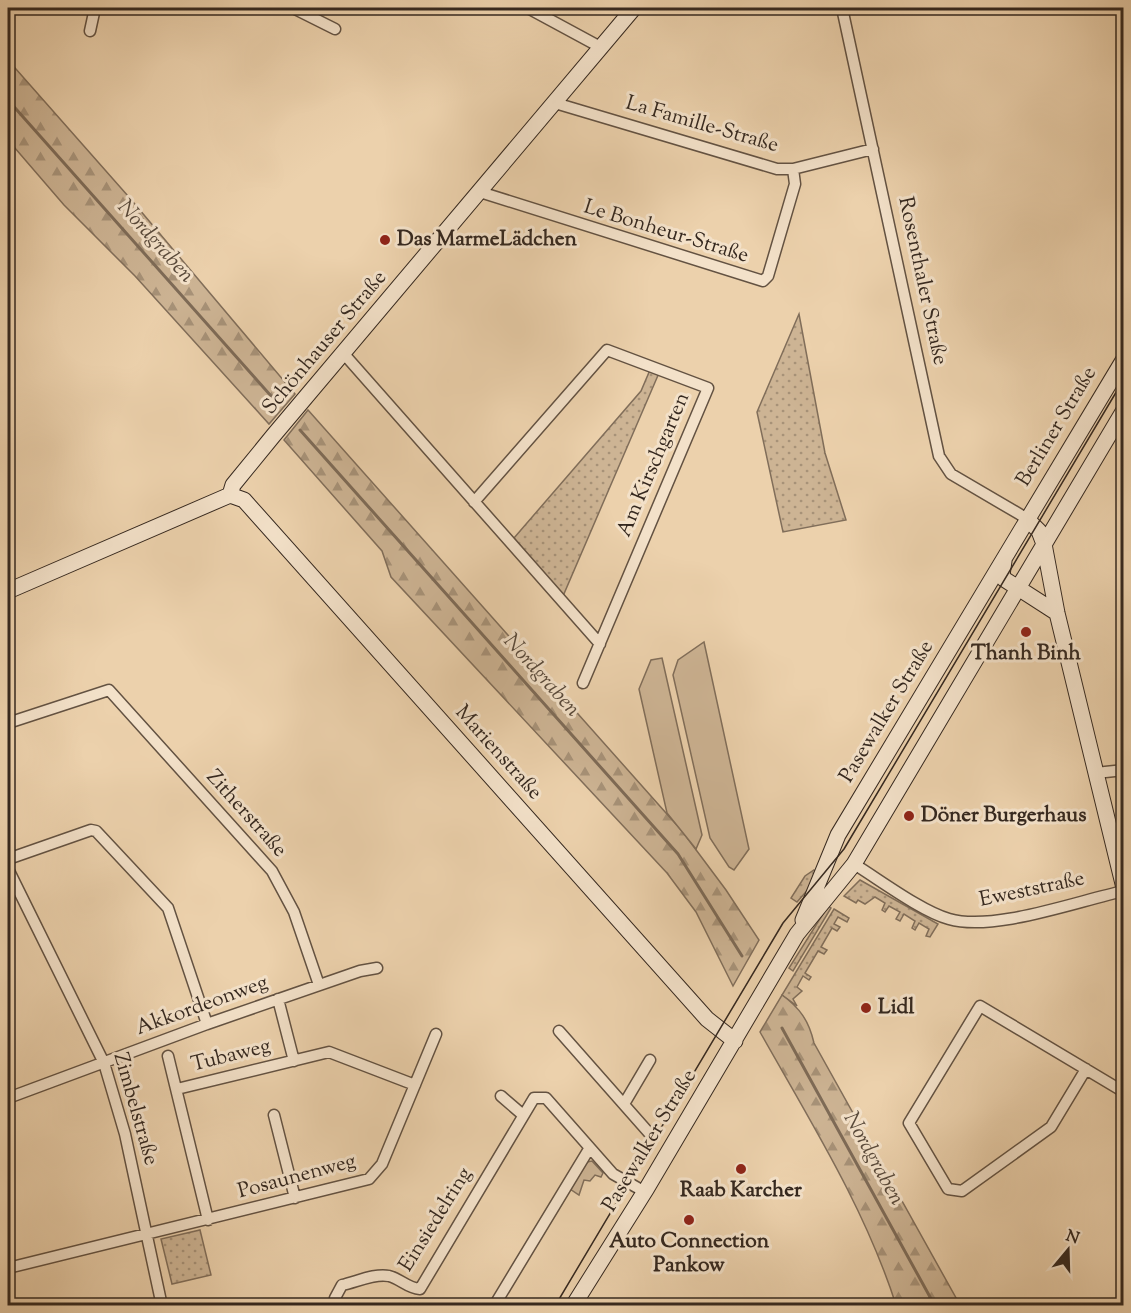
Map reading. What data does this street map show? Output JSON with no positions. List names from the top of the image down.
{
  "streets": {
    "main road": [
      "Schönhauser Straße",
      "Berliner Straße",
      "Pasewalker Straße",
      "Marienstraße"
    ],
    "street": [
      "La Famille-Straße",
      "Le Bonheur-Straße",
      "Rosenthaler Straße",
      "Am Kirschgarten",
      "Zitherstraße",
      "Eweststraße",
      "Akkordeonweg",
      "Tubaweg",
      "Zimbelstraße",
      "Posaunenweg",
      "Einsiedelring"
    ]
  },
  "crossings": [
    ["La Famille-Straße", "Le Bonheur-Straße"],
    ["La Famille-Straße", "Rosenthaler Straße"],
    ["La Famille-Straße", "Schönhauser Straße"],
    ["Le Bonheur-Straße", "Schönhauser Straße"],
    ["Rosenthaler Straße", "Berliner Straße"],
    ["Rosenthaler Straße", "Pasewalker Straße"],
    ["Schönhauser Straße", "Marienstraße"],
    ["Berliner Straße", "Pasewalker Straße"],
    ["Pasewalker Straße", "Marienstraße"],
    ["Pasewalker Straße", "Eweststraße"],
    ["Pasewalker Straße", "Einsiedelring"],
    ["Zitherstraße", "Akkordeonweg"],
    ["Akkordeonweg", "Tubaweg"],
    ["Akkordeonweg", "Zimbelstraße"],
    ["Tubaweg", "Posaunenweg"],
    ["Zimbelstraße", "Posaunenweg"]
  ],
  "water": ["Nordgraben"],
  "places": [
    "Das MarmeLädchen",
    "Thanh Binh",
    "Döner Burgerhaus",
    "Lidl",
    "Raab Karcher",
    "Auto Connection Pankow"
  ],
  "north": "top"
}
